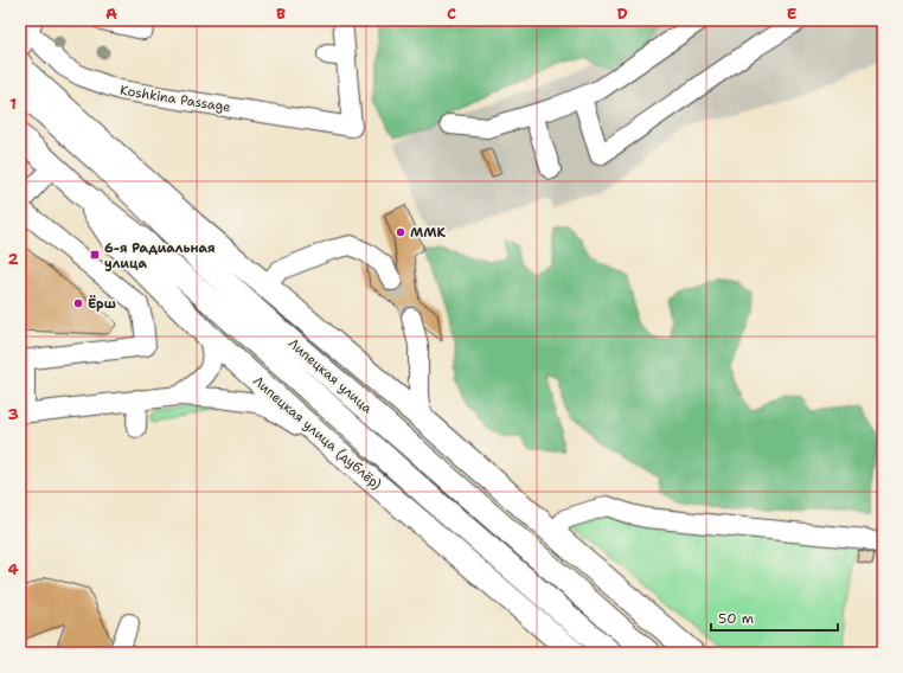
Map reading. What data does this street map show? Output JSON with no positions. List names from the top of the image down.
{
  "streets": {
    "main road": ["Липецкая улица", "Липецкая улица (дублёр)"],
    "street": ["Koshkina Passage"]
  },
  "crossings": [
    ["Липецкая улица", "Липецкая улица (дублёр)"]
  ],
  "places": {
    "other": ["ММК", "Ёрш"],
    "transit": ["6-я Радиальная улица"]
  },
  "scale_bar": "50 m",
  "grid": {
    "columns": [
      "A",
      "B",
      "C",
      "D",
      "E"
    ],
    "rows": [
      "1",
      "2",
      "3",
      "4"
    ]
  }
}
